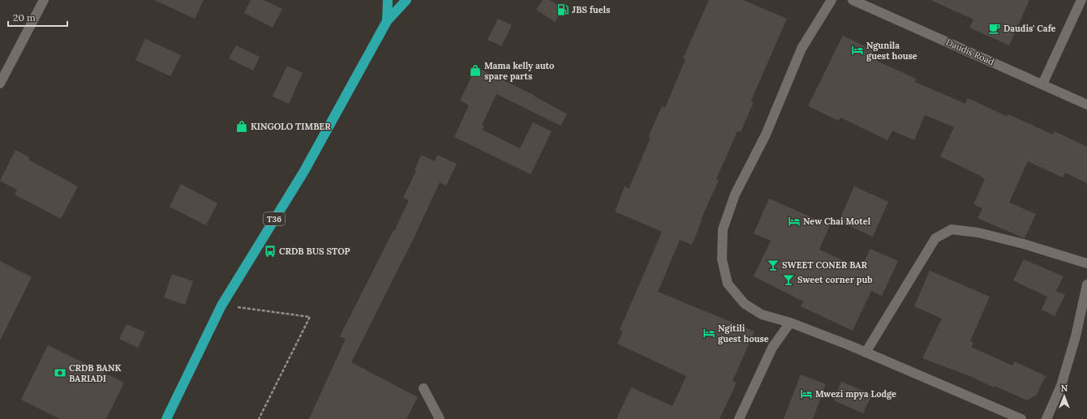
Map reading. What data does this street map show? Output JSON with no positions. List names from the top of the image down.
{
  "streets": {
    "highway": ["T36"],
    "street": ["Daudis Road"]
  },
  "places": {
    "fuel station": ["JBS fuels"],
    "cafe": ["Daudis' Cafe"],
    "hotel": [
      "Ngunila guest house",
      "New Chai Motel",
      "Ngitili guest house",
      "Mwezi mpya Lodge"
    ],
    "shop": ["Mama kelly auto spare parts", "KINGOLO TIMBER"],
    "bus stop": ["CRDB BUS STOP"],
    "bar": ["SWEET CONER BAR", "Sweet corner pub"],
    "bank": ["CRDB BANK BARIADI"]
  },
  "scale_bar": "20 m",
  "north": "top"
}
